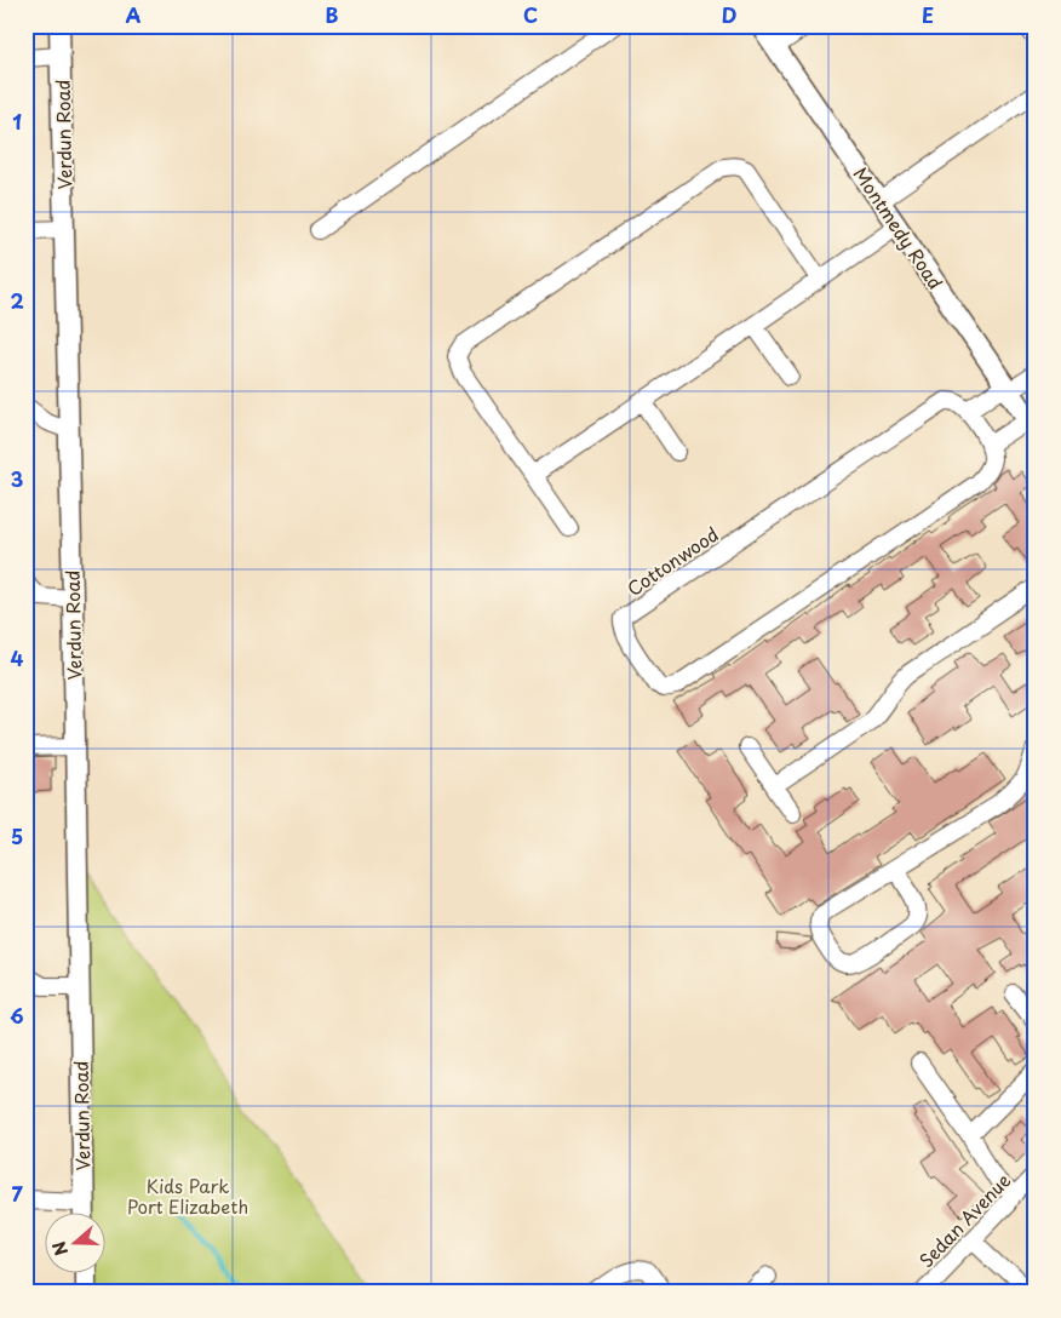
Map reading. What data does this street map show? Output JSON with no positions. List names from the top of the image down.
{
  "streets": {
    "street": [
      "Verdun Road",
      "Montmedy Road",
      "Cottonwood",
      "Sedan Avenue"
    ]
  },
  "parks": ["Kids Park Port Elizabeth"],
  "north": "left",
  "grid": {
    "columns": [
      "A",
      "B",
      "C",
      "D",
      "E"
    ],
    "rows": [
      "1",
      "2",
      "3",
      "4",
      "5",
      "6",
      "7"
    ]
  }
}
